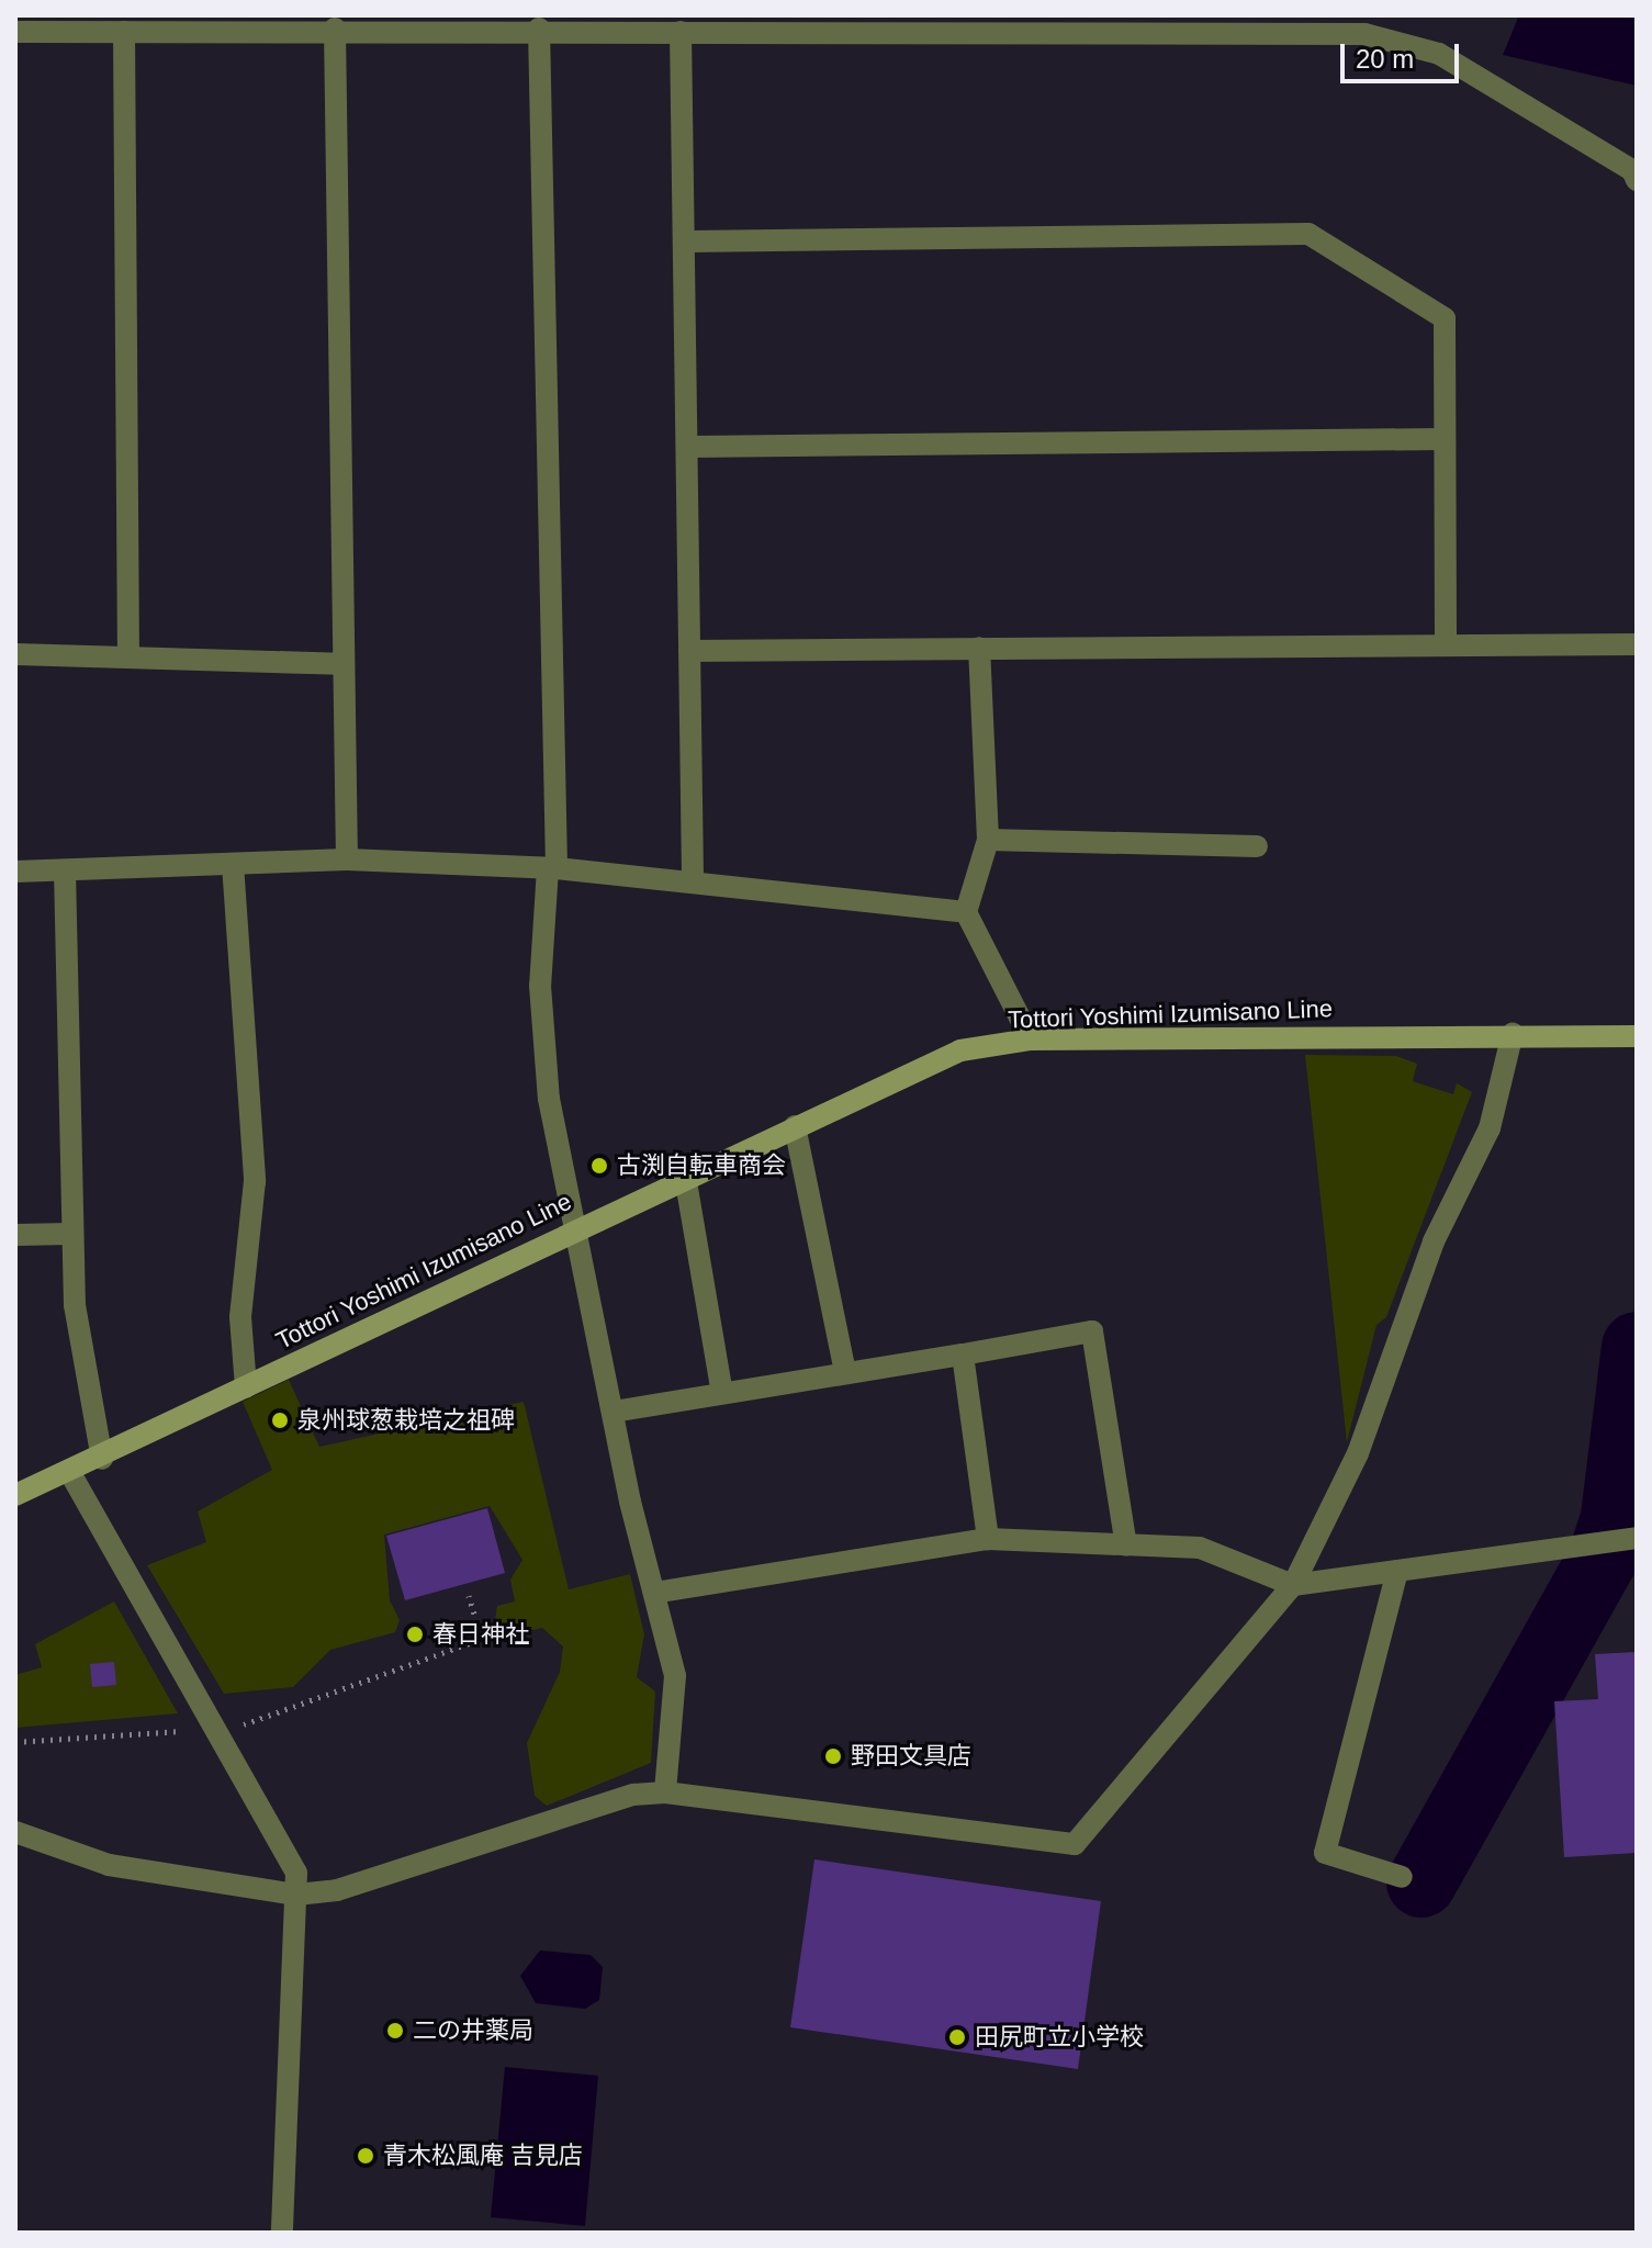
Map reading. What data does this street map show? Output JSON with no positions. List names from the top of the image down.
{
  "streets": {
    "main road": ["Tottori Yoshimi Izumisano Line"]
  },
  "places": [
    "古渕自転車商会",
    "泉州球葱栽培之祖碑",
    "春日神社",
    "野田文具店",
    "二の井薬局",
    "田尻町立小学校",
    "青木松風庵 吉見店"
  ],
  "scale_bar": "20 m"
}
